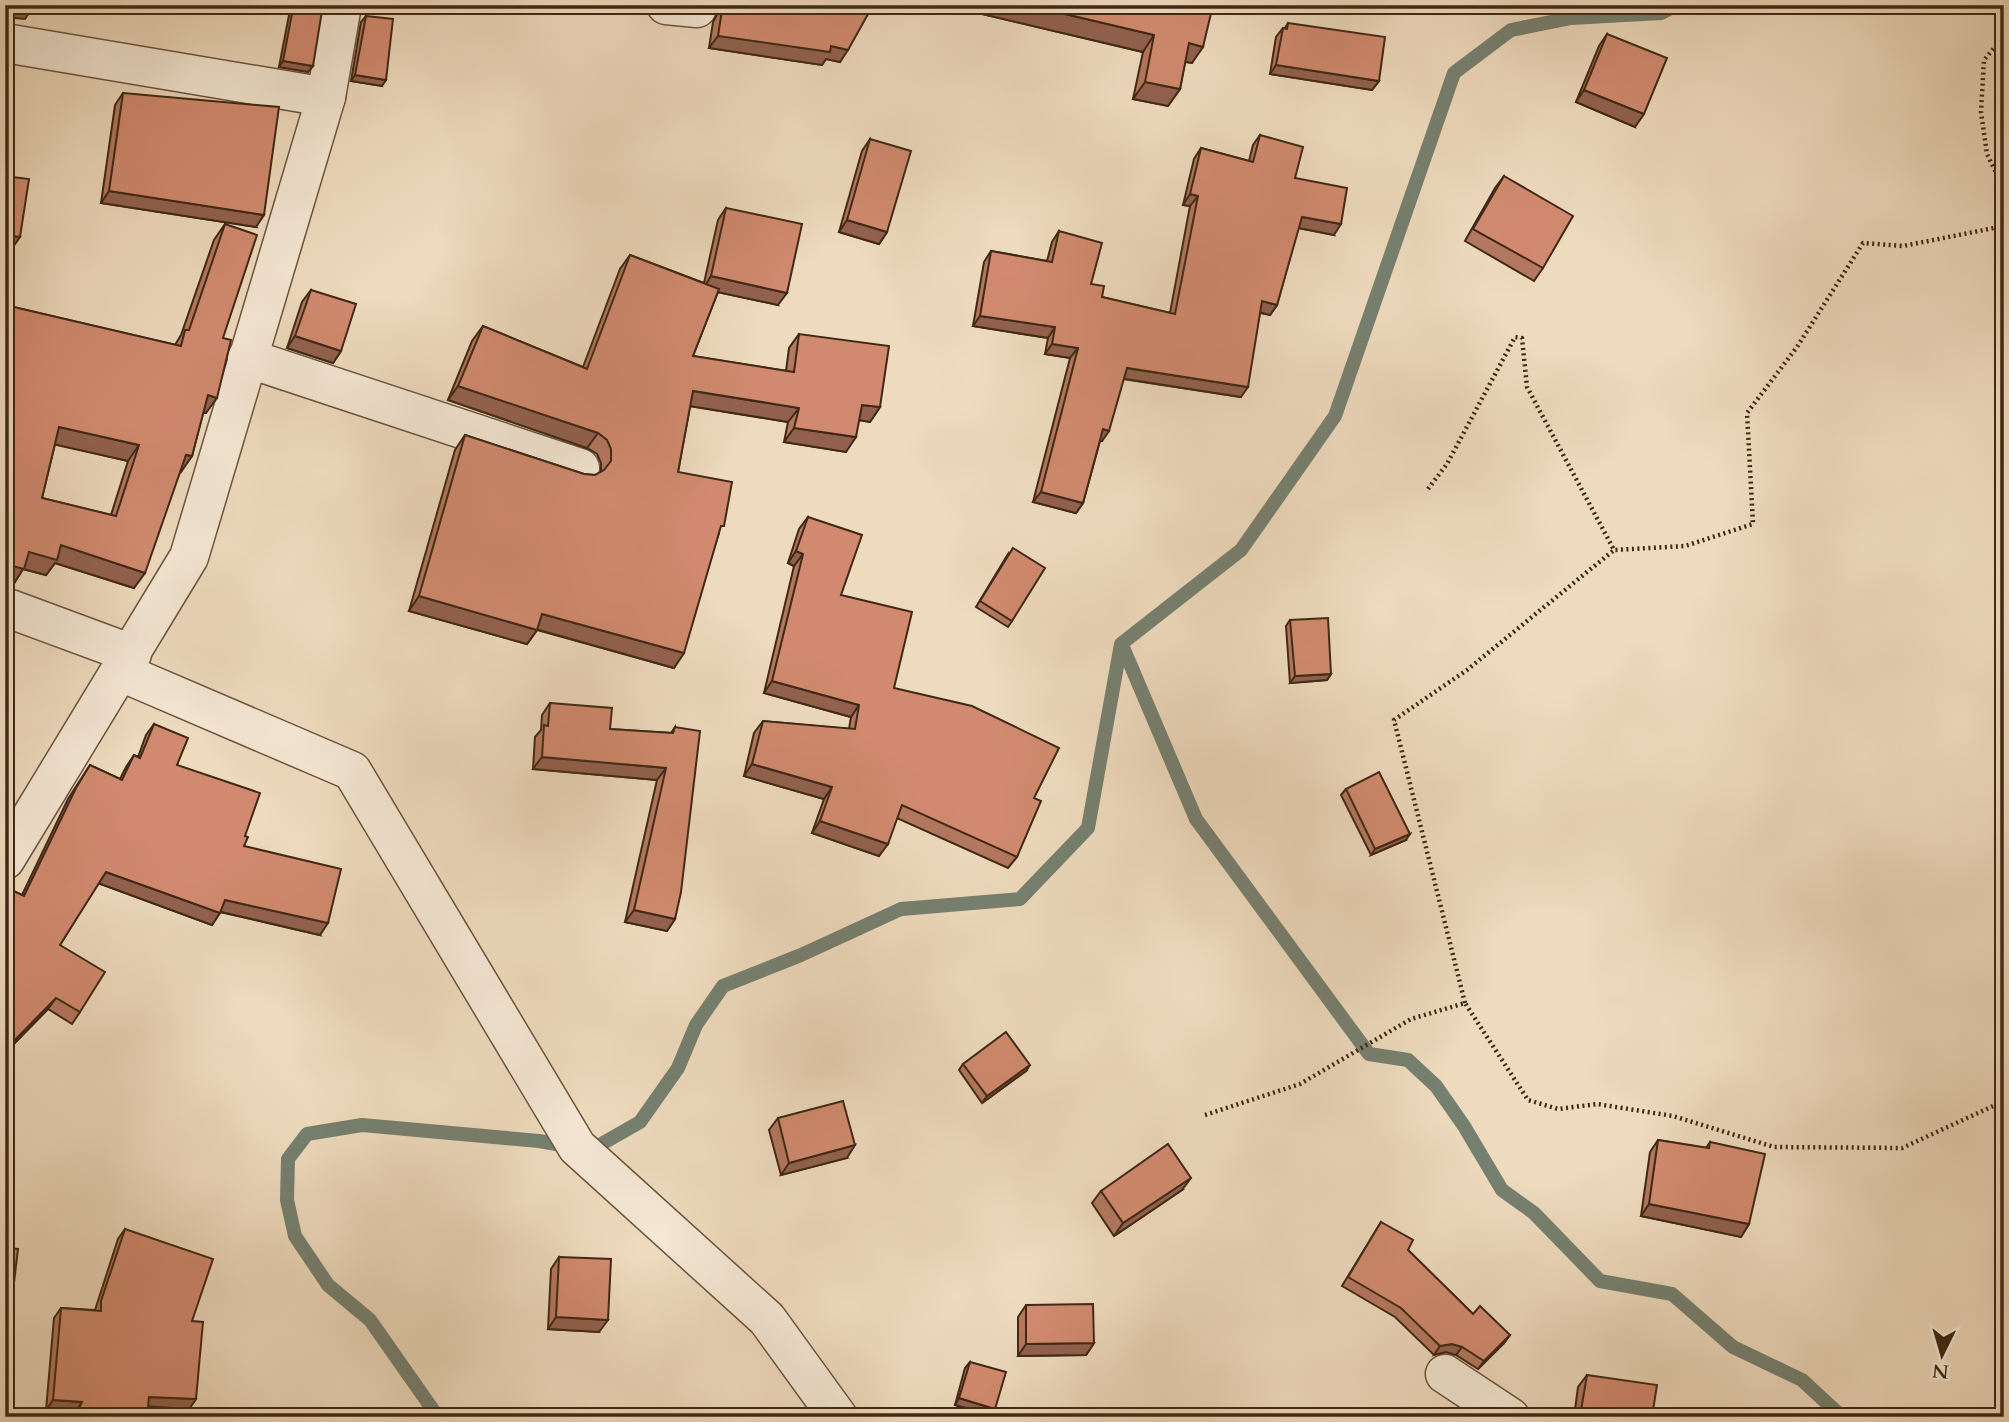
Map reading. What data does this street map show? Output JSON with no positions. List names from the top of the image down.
{
  "north": "bottom"
}
